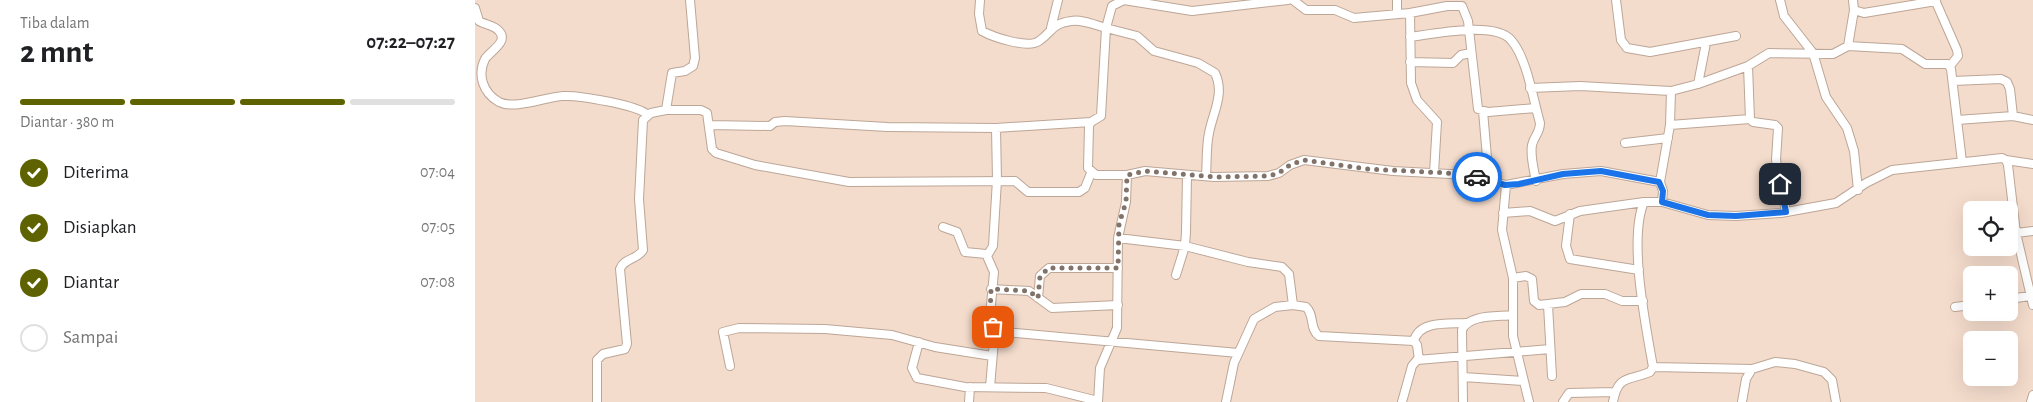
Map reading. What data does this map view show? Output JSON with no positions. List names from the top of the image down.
{
  "page": {
    "heading": ["2 mnt", "Tiba dalam", "07:22–07:27"],
    "bar": "Diantar · 380 m",
    "list": [
      ["Diterima", "07:04"],
      ["Disiapkan", "07:05"],
      ["Diantar", "07:08"],
      "Sampai"
    ],
    "map_buttons": ["+", "−"]
  }
}
